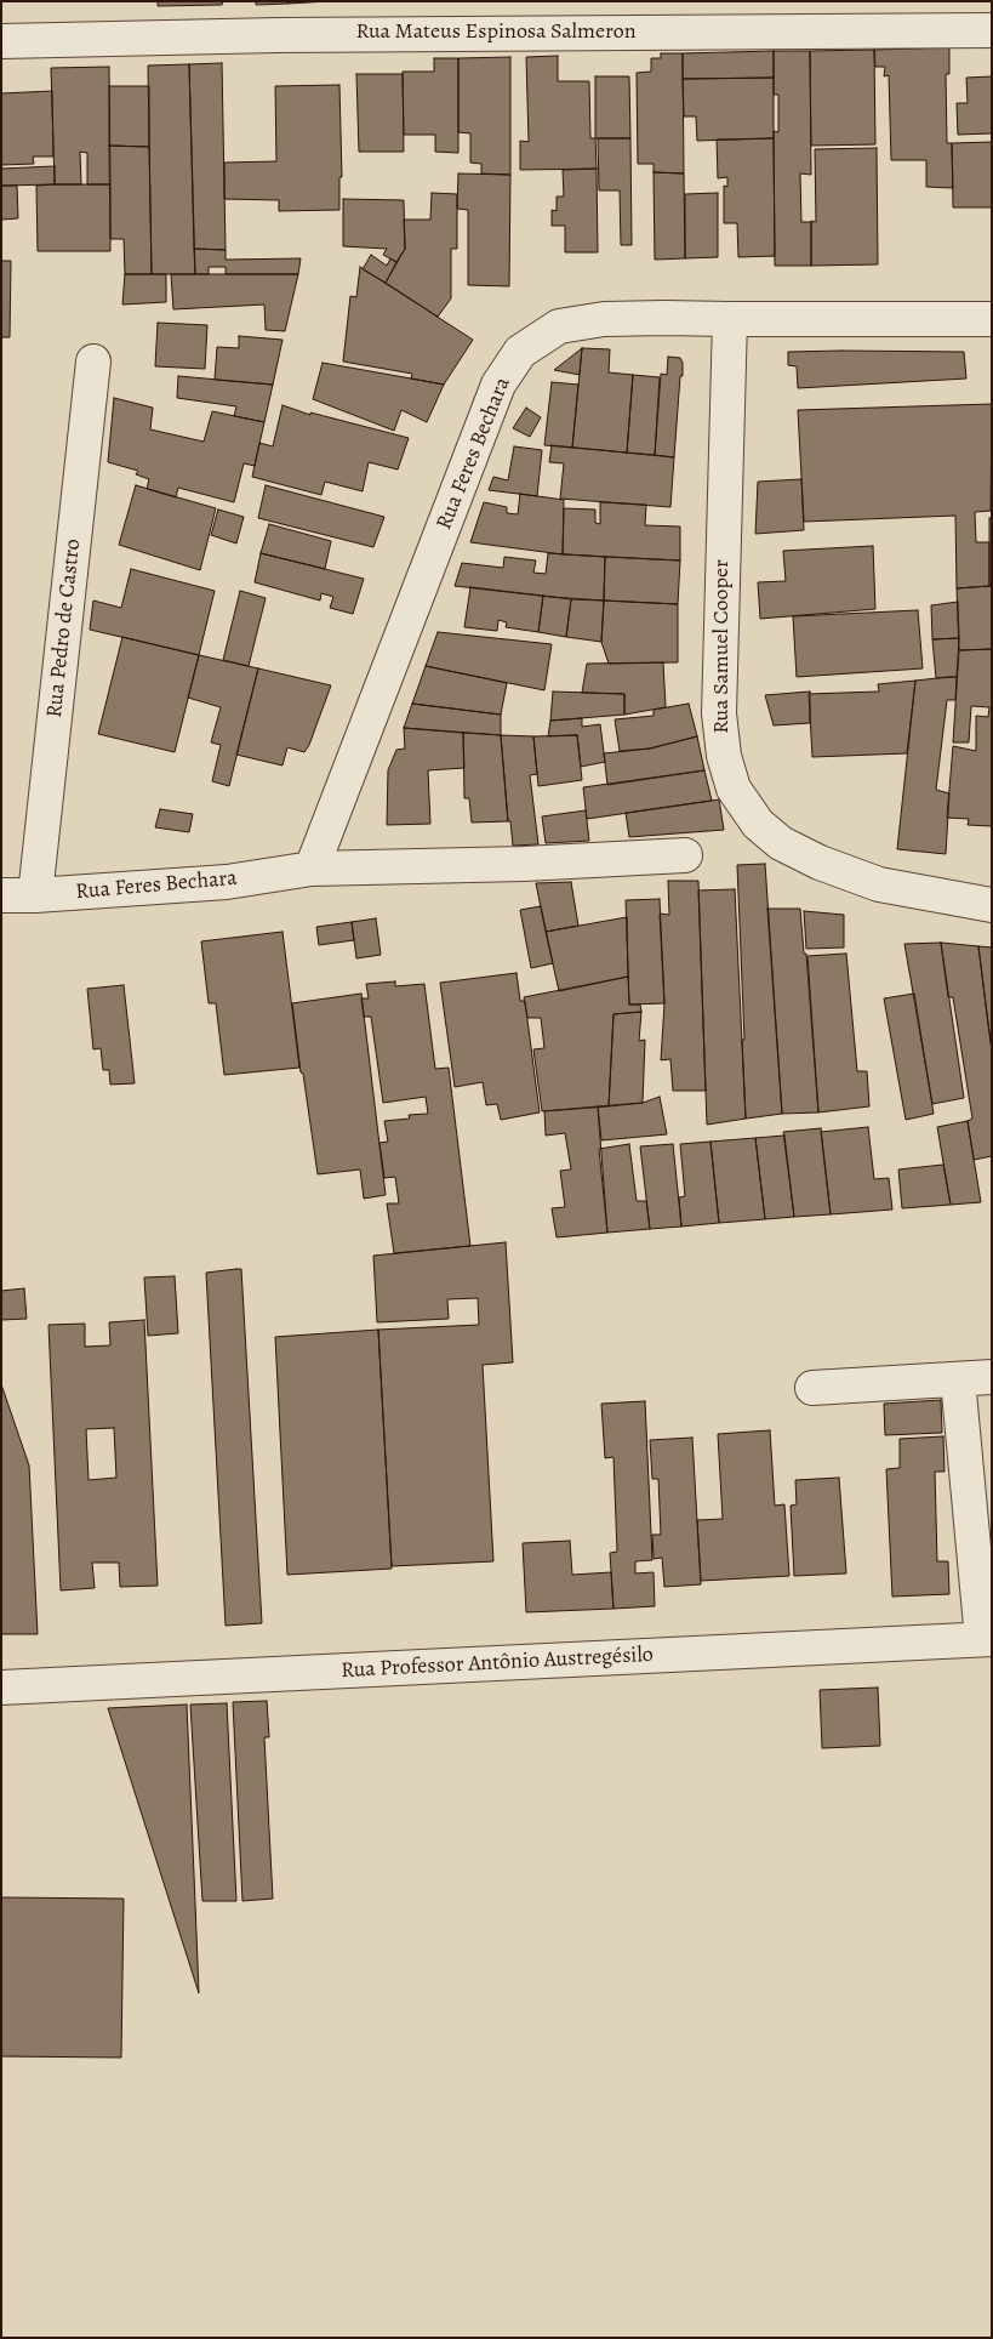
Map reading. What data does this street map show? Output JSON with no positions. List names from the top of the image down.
{
  "streets": {
    "street": [
      "Rua Mateus Espinosa Salmeron",
      "Rua Feres Bechara",
      "Rua Pedro de Castro",
      "Rua Samuel Cooper",
      "Rua Professor Antônio Austregésilo"
    ]
  },
  "crossings": [
    ["Rua Feres Bechara", "Rua Pedro de Castro"],
    ["Rua Feres Bechara", "Rua Samuel Cooper"]
  ]
}
